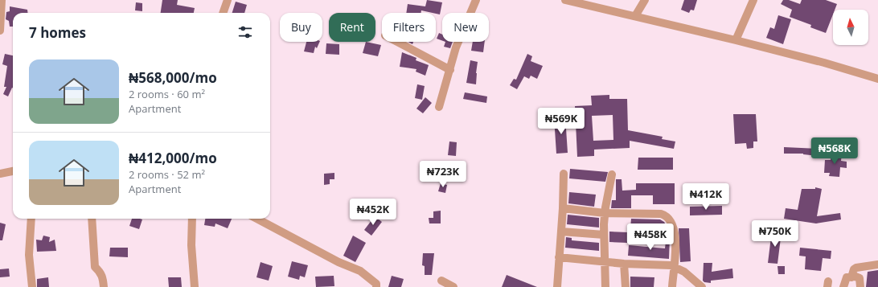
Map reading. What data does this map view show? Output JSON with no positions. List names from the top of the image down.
{
  "north": "top",
  "page": {
    "chip": [
      "Buy",
      "Rent",
      "Filters",
      "New"
    ],
    "heading": "7 homes",
    "list": [
      {
        "name": "₦568,000/mo",
        "note": "2 rooms · 60 m² · Apartment"
      },
      {
        "name": "₦412,000/mo",
        "note": "2 rooms · 52 m² · Apartment"
      }
    ],
    "price": [
      "₦569K",
      "₦568K",
      "₦723K",
      "₦412K",
      "₦452K",
      "₦750K",
      "₦458K"
    ]
  }
}
